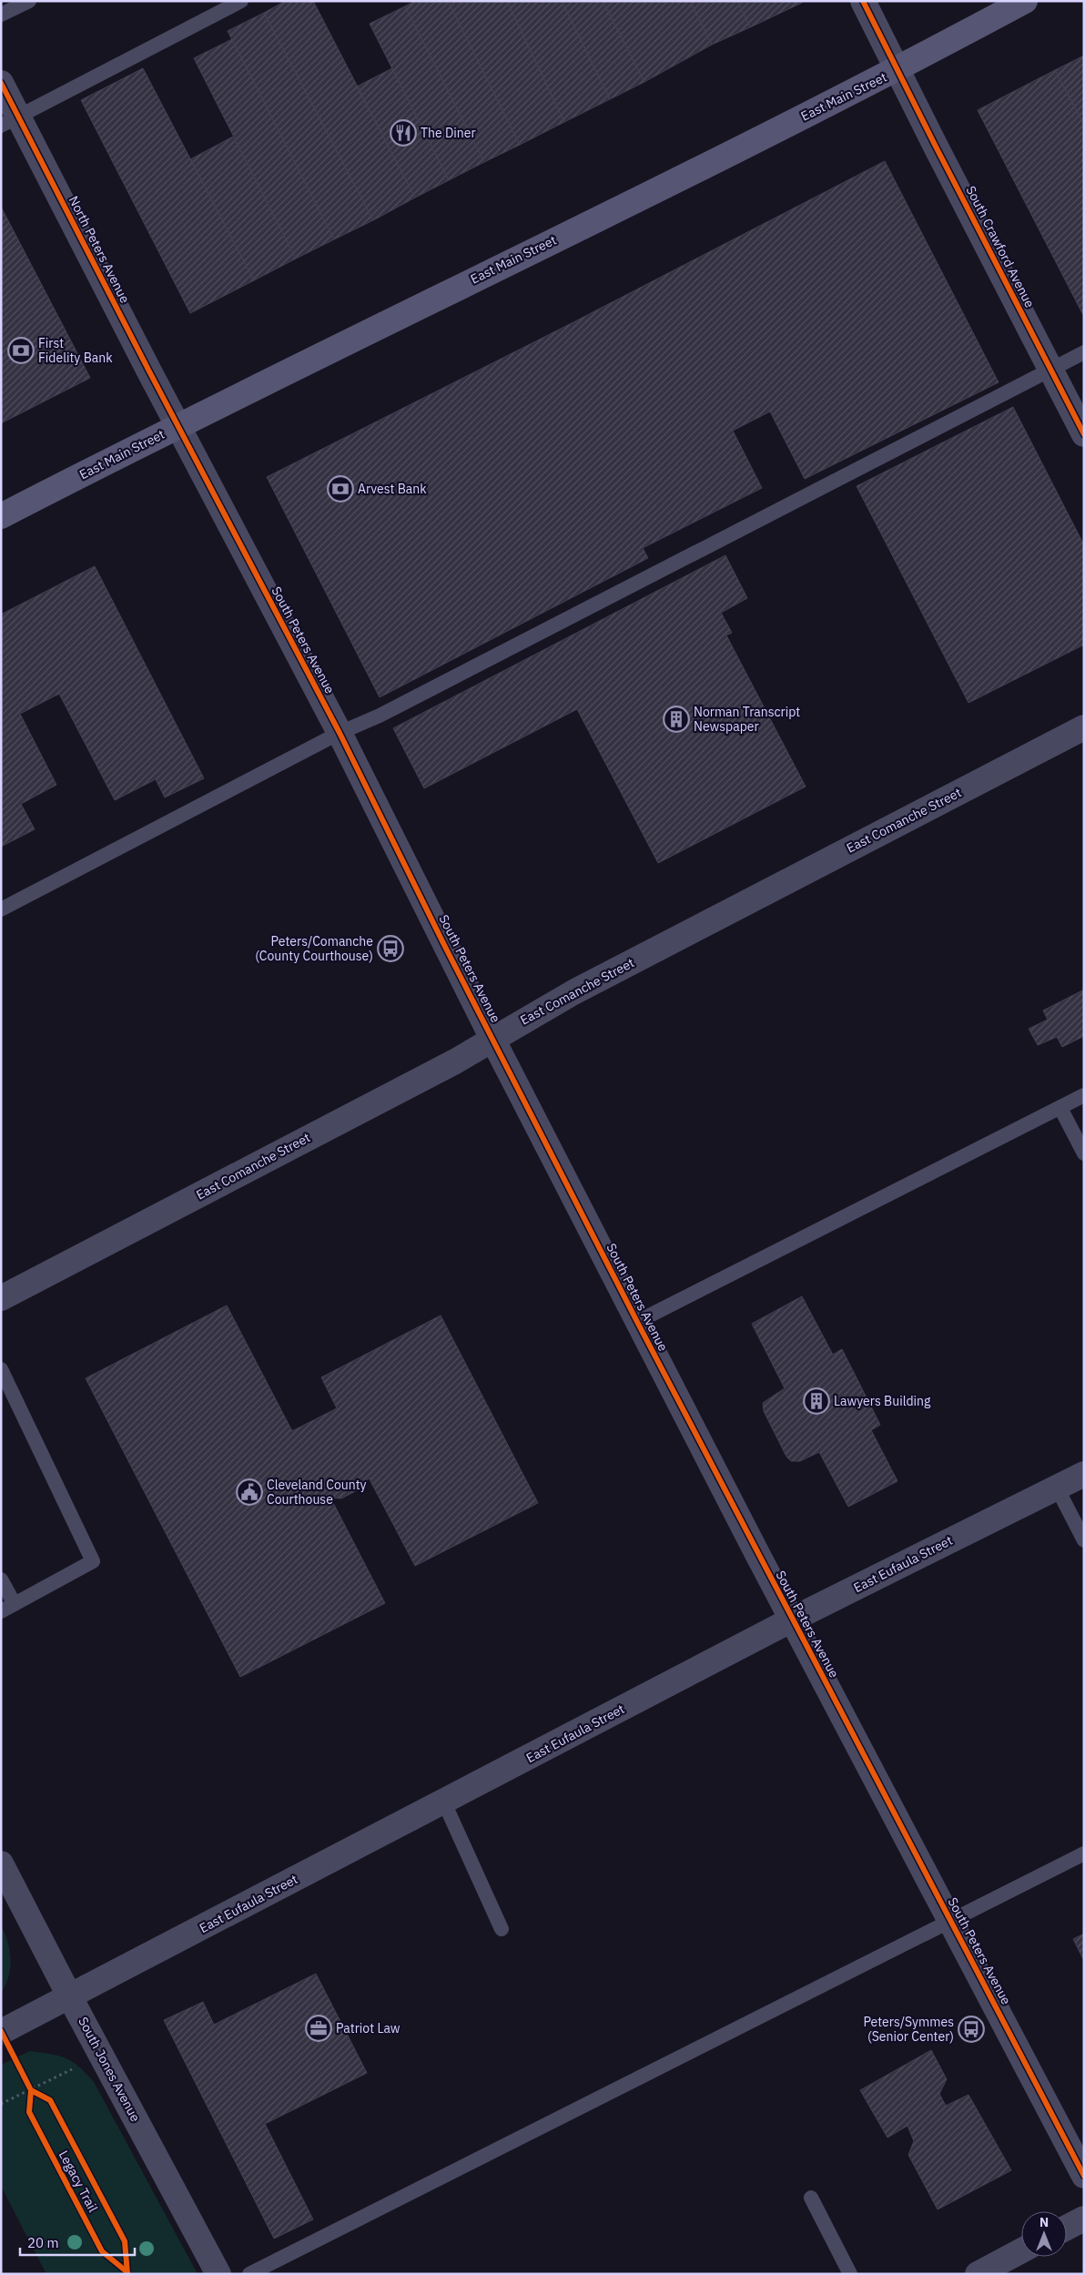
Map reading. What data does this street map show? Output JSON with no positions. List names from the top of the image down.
{
  "streets": {
    "main road": ["East Main Street"],
    "street": [
      "South Crawford Avenue",
      "North Peters Avenue",
      "South Peters Avenue",
      "East Comanche Street",
      "East Eufaula Street",
      "South Jones Avenue"
    ],
    "cycle path": ["Legacy Trail"]
  },
  "crossings": [
    ["East Main Street", "South Crawford Avenue"],
    ["East Main Street", "North Peters Avenue"],
    ["East Main Street", "South Peters Avenue"],
    ["North Peters Avenue", "South Peters Avenue"],
    ["South Peters Avenue", "East Comanche Street"],
    ["South Peters Avenue", "East Eufaula Street"],
    ["East Eufaula Street", "South Jones Avenue"]
  ],
  "places": {
    "restaurant": ["The Diner"],
    "bank": ["First Fidelity Bank", "Arvest Bank"],
    "building": ["Norman Transcript Newspaper", "Lawyers Building"],
    "bus stop": ["Peters/Comanche (County Courthouse)", "Peters/Symmes (Senior Center)"],
    "public building": ["Cleveland County Courthouse"],
    "office": ["Patriot Law"]
  },
  "scale_bar": "20 m",
  "north": "top"
}
